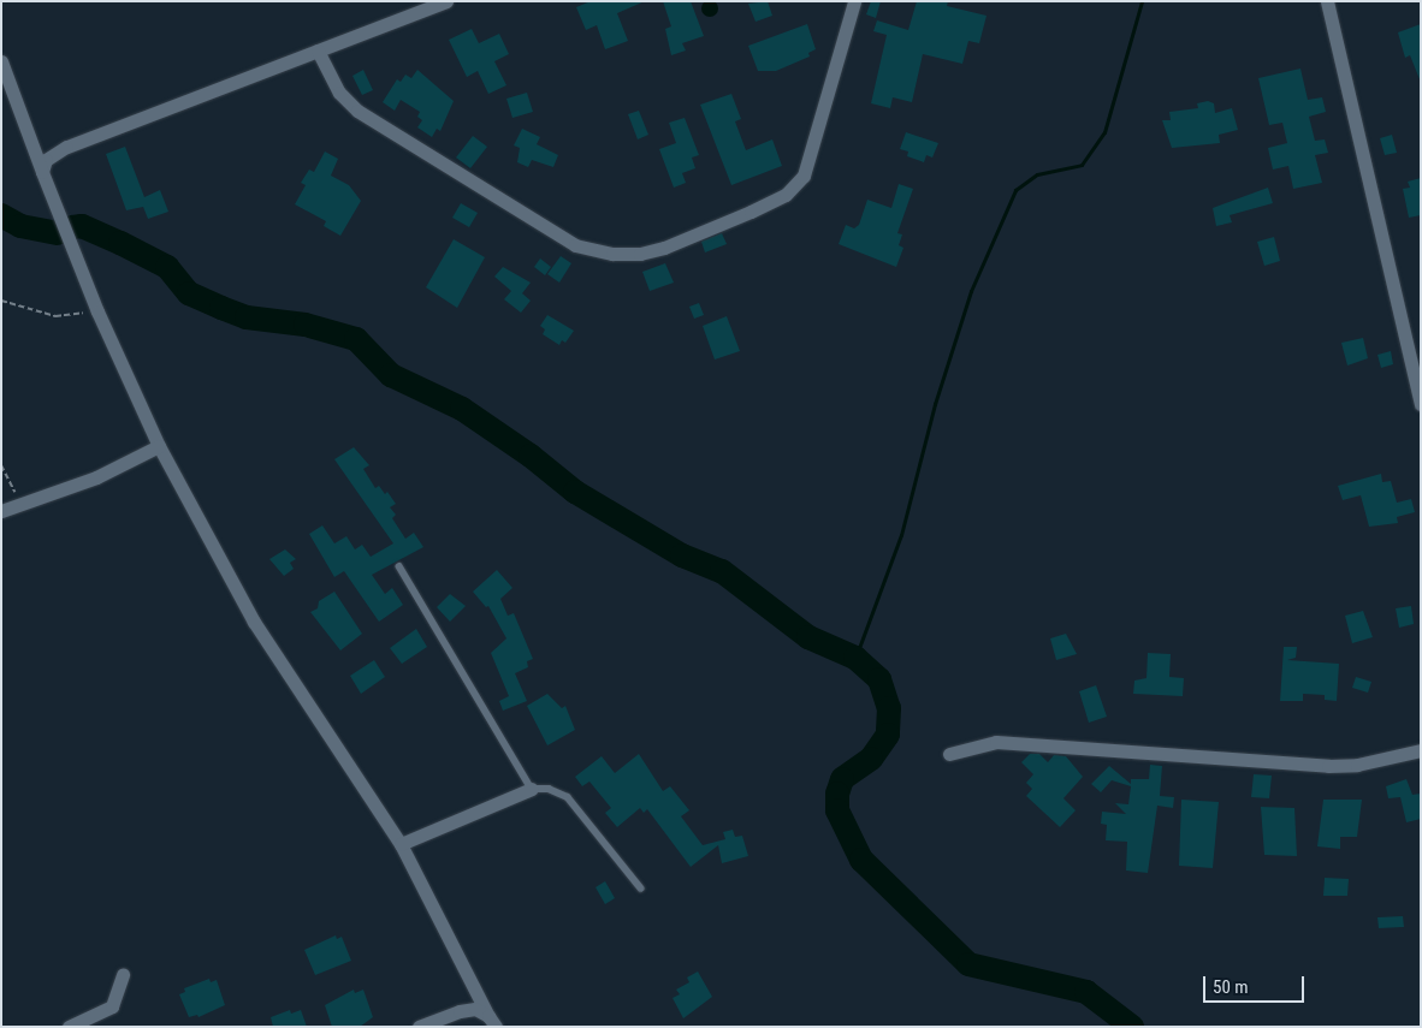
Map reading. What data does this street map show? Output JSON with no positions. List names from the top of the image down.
{
  "scale_bar": "50 m"
}
